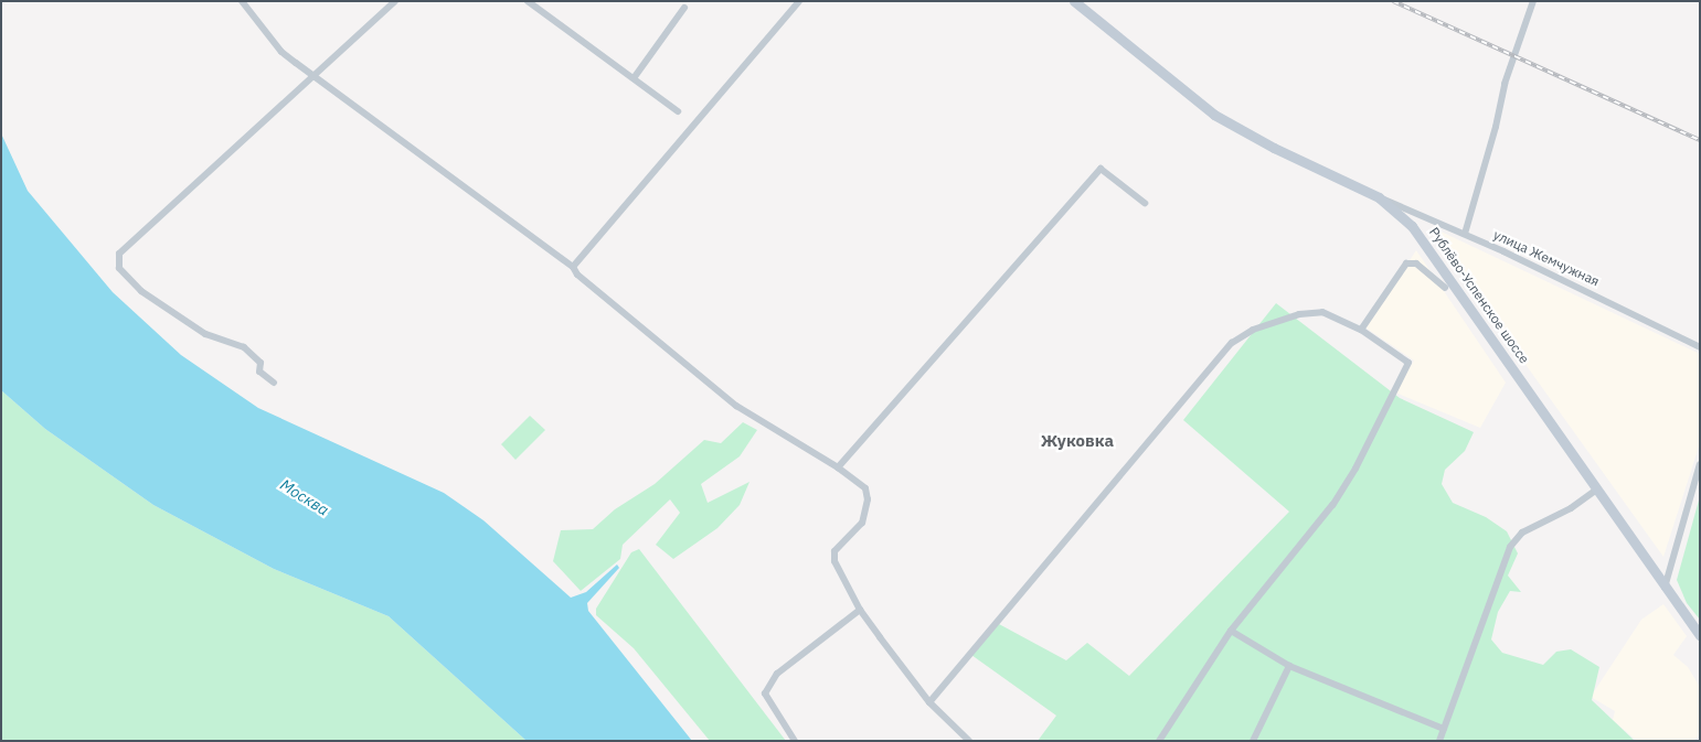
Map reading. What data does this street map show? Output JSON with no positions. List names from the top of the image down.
{
  "streets": {
    "main road": ["Рублёво-Успенское шоссе"],
    "street": ["улица Жемчужная"]
  },
  "crossings": [
    ["улица Жемчужная", "Рублёво-Успенское шоссе"]
  ],
  "districts": ["Жуковка"],
  "water": ["Москва"]
}
